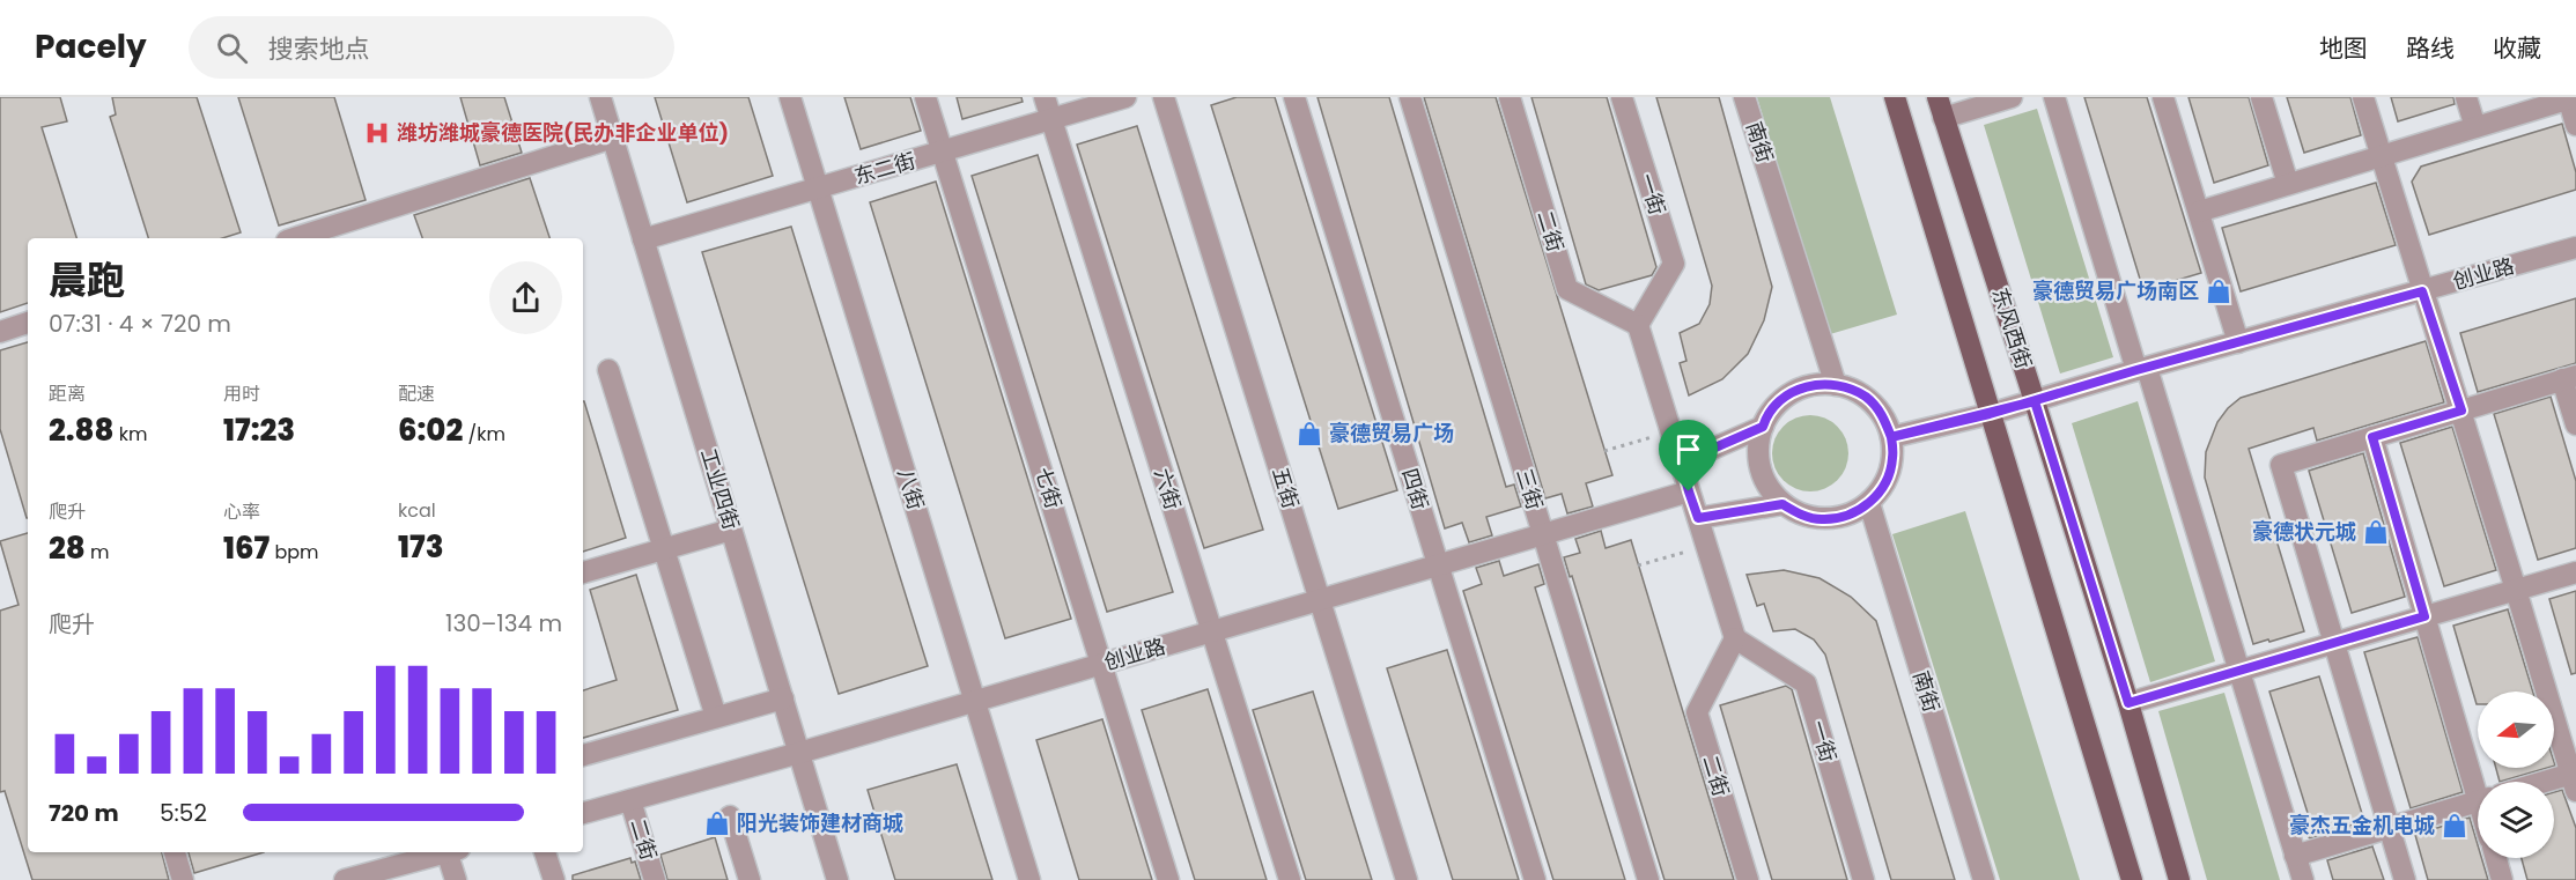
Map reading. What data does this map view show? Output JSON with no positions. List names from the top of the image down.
{
  "streets": {
    "main road": ["东风西街"],
    "street": [
      "南街",
      "东二街",
      "一街",
      "二街",
      "创业路",
      "七街",
      "五街",
      "工业四街",
      "八街",
      "六街",
      "四街",
      "三街"
    ]
  },
  "crossings": [
    ["南街", "创业路"],
    ["东二街", "七街"],
    ["东二街", "工业四街"],
    ["东二街", "八街"],
    ["东二街", "六街"],
    ["一街", "二街"],
    ["二街", "创业路"],
    ["创业路", "东风西街"],
    ["创业路", "七街"],
    ["创业路", "五街"],
    ["创业路", "工业四街"],
    ["创业路", "八街"],
    ["创业路", "六街"],
    ["创业路", "四街"],
    ["创业路", "三街"]
  ],
  "places": {
    "hospital": ["潍坊潍城豪德医院(民办非企业单位)"],
    "shop": [
      "豪德贸易广场南区",
      "豪德贸易广场",
      "豪德状元城",
      "阳光装饰建材商城",
      "豪杰五金机电城"
    ]
  },
  "north": "left",
  "page": {
    "header": "Pacely",
    "search": "搜索地点",
    "nav": ["地图", "路线", "收藏"],
    "heading": ["晨跑", "07:31 · 4 × 720 m"],
    "stats": [
      ["距离", "2.88 km"],
      ["用时", "17:23"],
      ["配速", "6:02 /km"],
      ["爬升", "28 m"],
      ["心率", "167 bpm"],
      ["kcal", "173"]
    ],
    "chart": ["爬升", "130–134 m"],
    "list": [
      {
        "name": "720 m",
        "note": "5:52"
      }
    ]
  }
}
